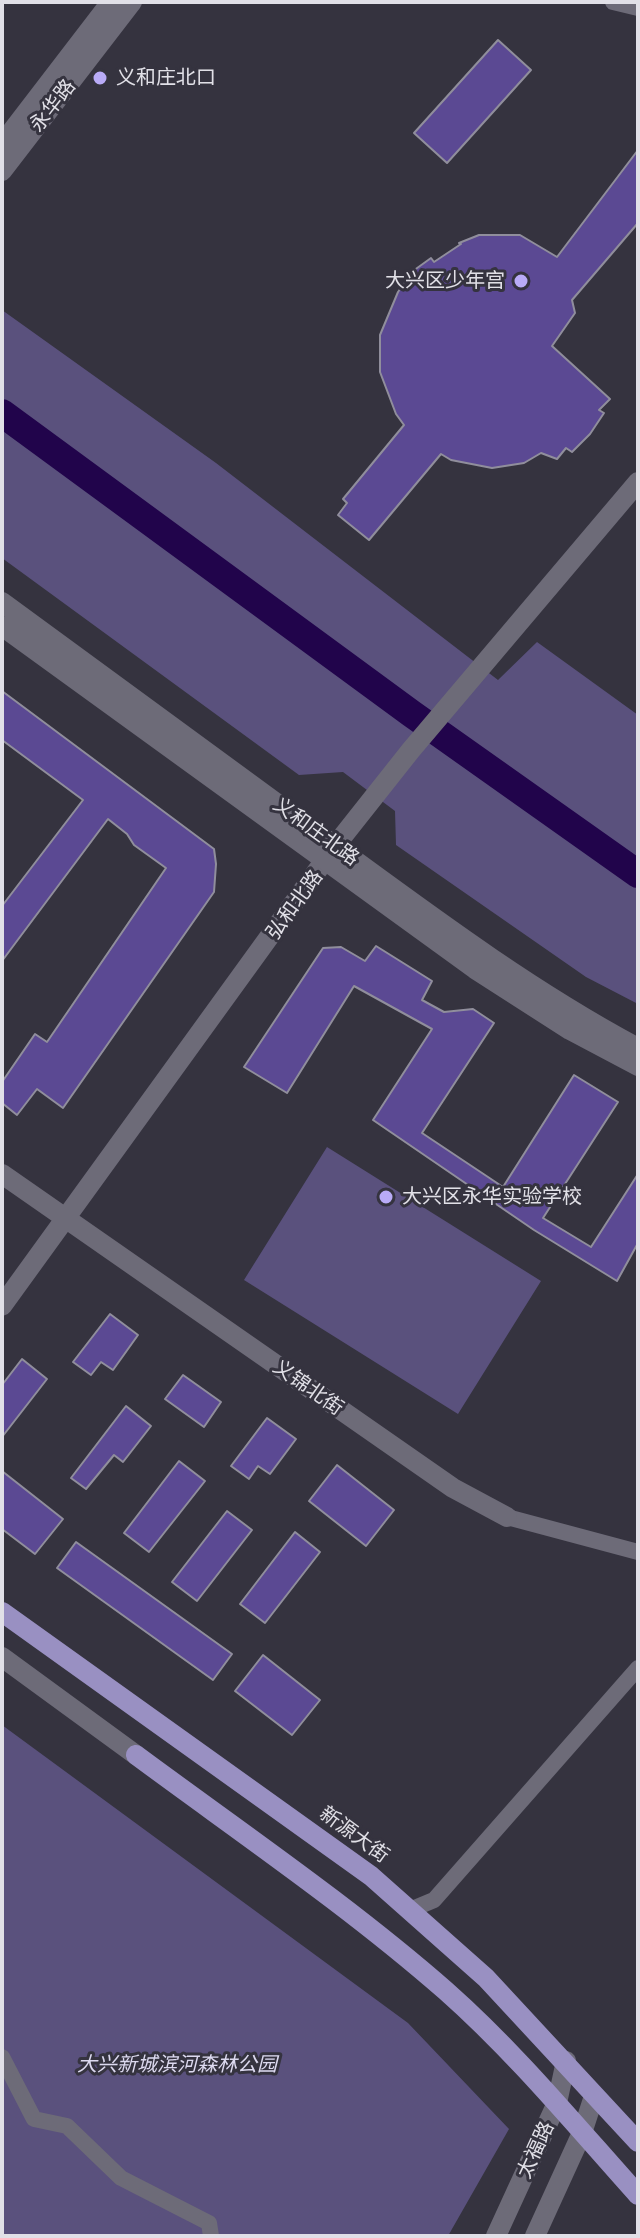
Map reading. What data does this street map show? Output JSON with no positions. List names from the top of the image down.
{
  "streets": {
    "main road": [
      "永华路",
      "义和庄北路",
      "弘和北路",
      "义锦北街",
      "新源大街",
      "太福路"
    ]
  },
  "crossings": [
    ["义和庄北路", "弘和北路"],
    ["弘和北路", "义锦北街"],
    ["新源大街", "太福路"]
  ],
  "parks": ["大兴新城滨河森林公园"],
  "places": ["义和庄北口", "大兴区少年宫", "大兴区永华实验学校"]
}
